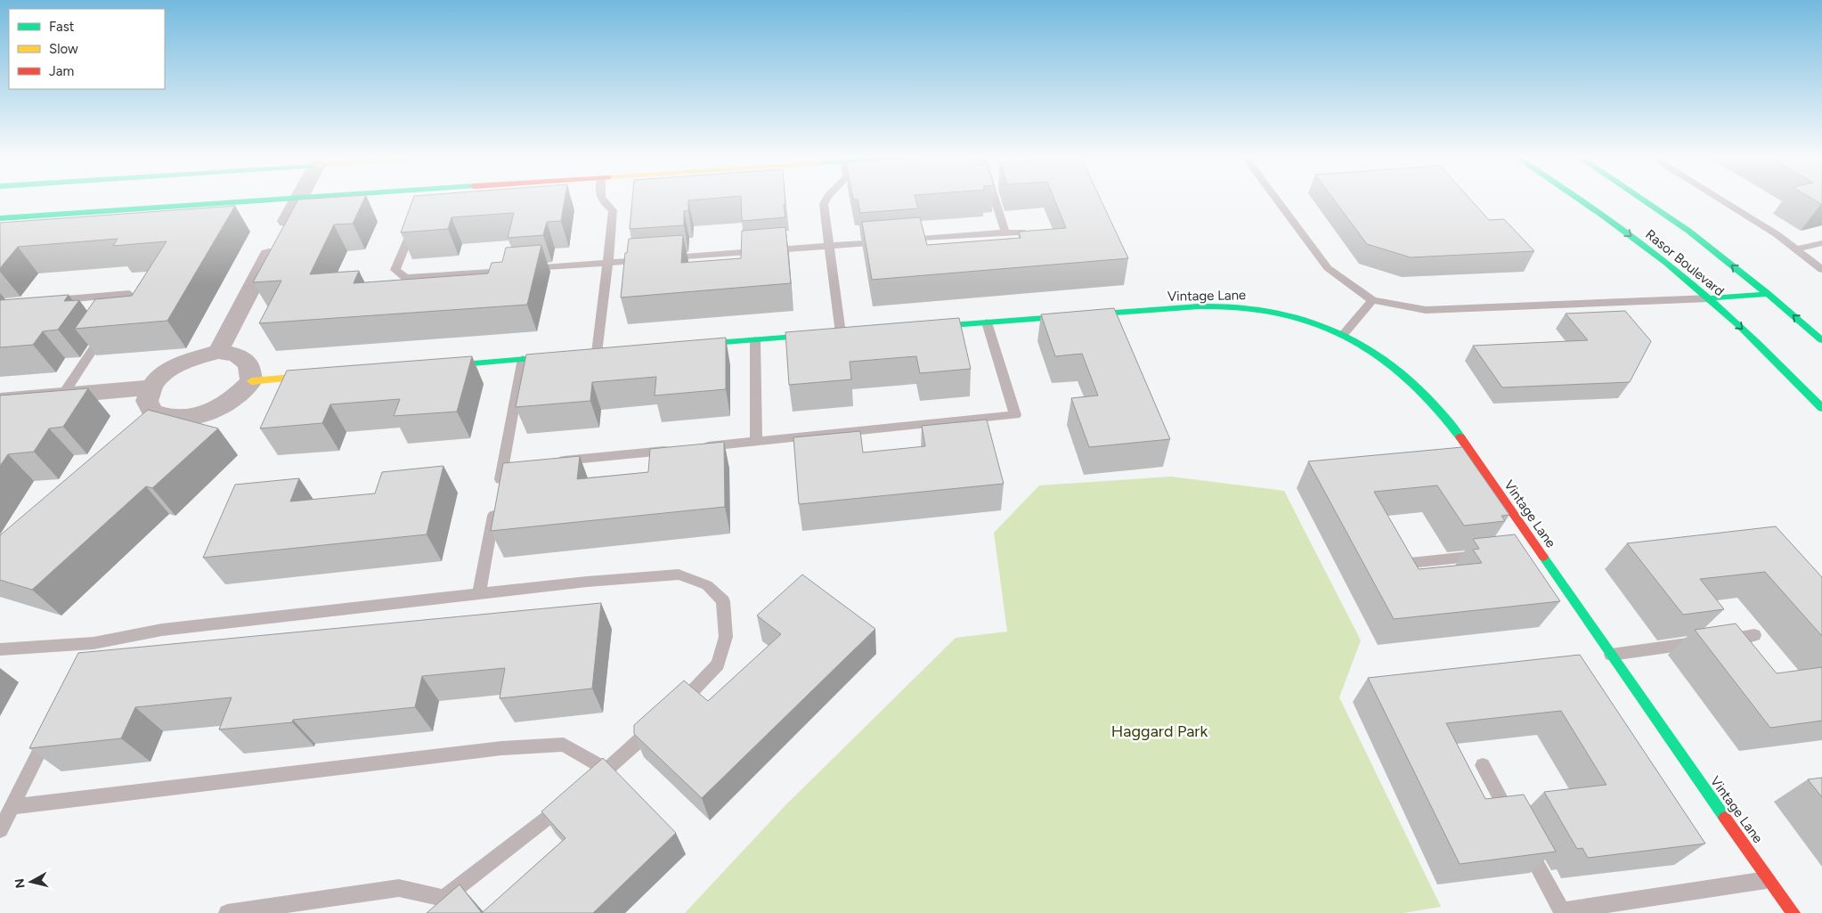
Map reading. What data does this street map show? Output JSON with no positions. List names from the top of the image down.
{
  "streets": {
    "main road": ["Rasor Boulevard", "Vintage Lane"]
  },
  "parks": ["Haggard Park"],
  "legend": ["Fast", "Slow", "Jam"],
  "north": "left"
}
